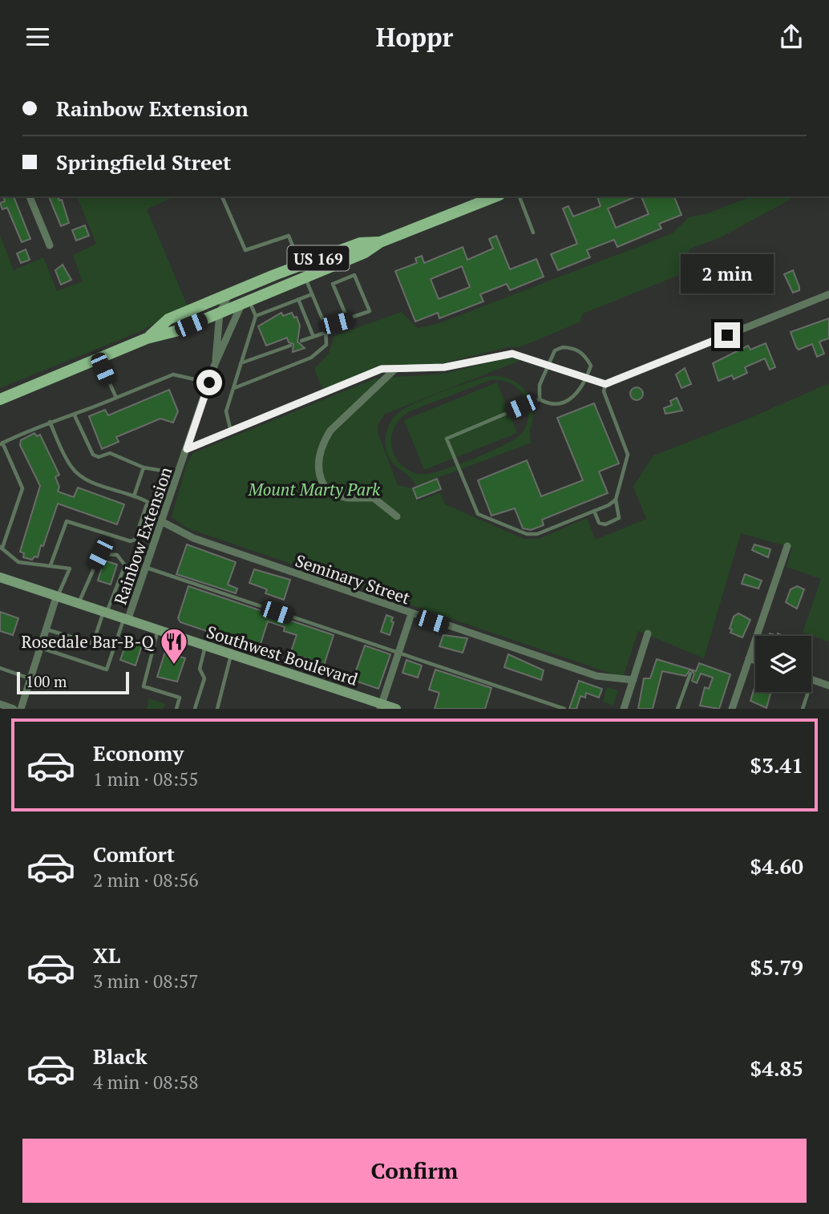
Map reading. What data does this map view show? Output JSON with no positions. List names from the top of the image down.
{
  "streets": {
    "main road": ["US 169", "Southwest Boulevard"],
    "street": ["Rainbow Extension", "Seminary Street"]
  },
  "crossings": [
    ["US 169", "Rainbow Extension"],
    ["Rainbow Extension", "Seminary Street"],
    ["Rainbow Extension", "Southwest Boulevard"]
  ],
  "parks": ["Mount Marty Park"],
  "places": {
    "restaurant": ["Rosedale Bar-B-Q"]
  },
  "scale_bar": "100 m",
  "page": {
    "header": "Hoppr",
    "banner": ["Rainbow Extension", "Springfield Street"],
    "bubble": "2 min",
    "scale": "100 m",
    "list": [
      {
        "name": "Economy",
        "note": "1 min · 08:55",
        "value": "$3.41"
      },
      {
        "name": "Comfort",
        "note": "2 min · 08:56",
        "value": "$4.60"
      },
      {
        "name": "XL",
        "note": "3 min · 08:57",
        "value": "$5.79"
      },
      {
        "name": "Black",
        "note": "4 min · 08:58",
        "value": "$4.85"
      }
    ],
    "buttons": "Confirm"
  }
}
